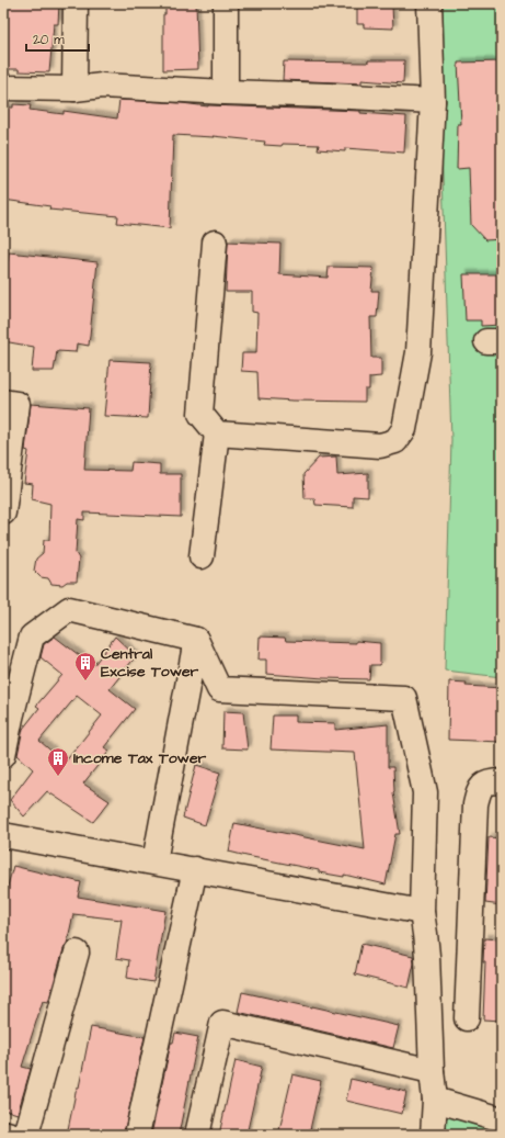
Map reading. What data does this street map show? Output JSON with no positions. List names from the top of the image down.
{
  "places": {
    "building": ["Central Excise Tower", "Income Tax Tower"]
  },
  "scale_bar": "20 m"
}
